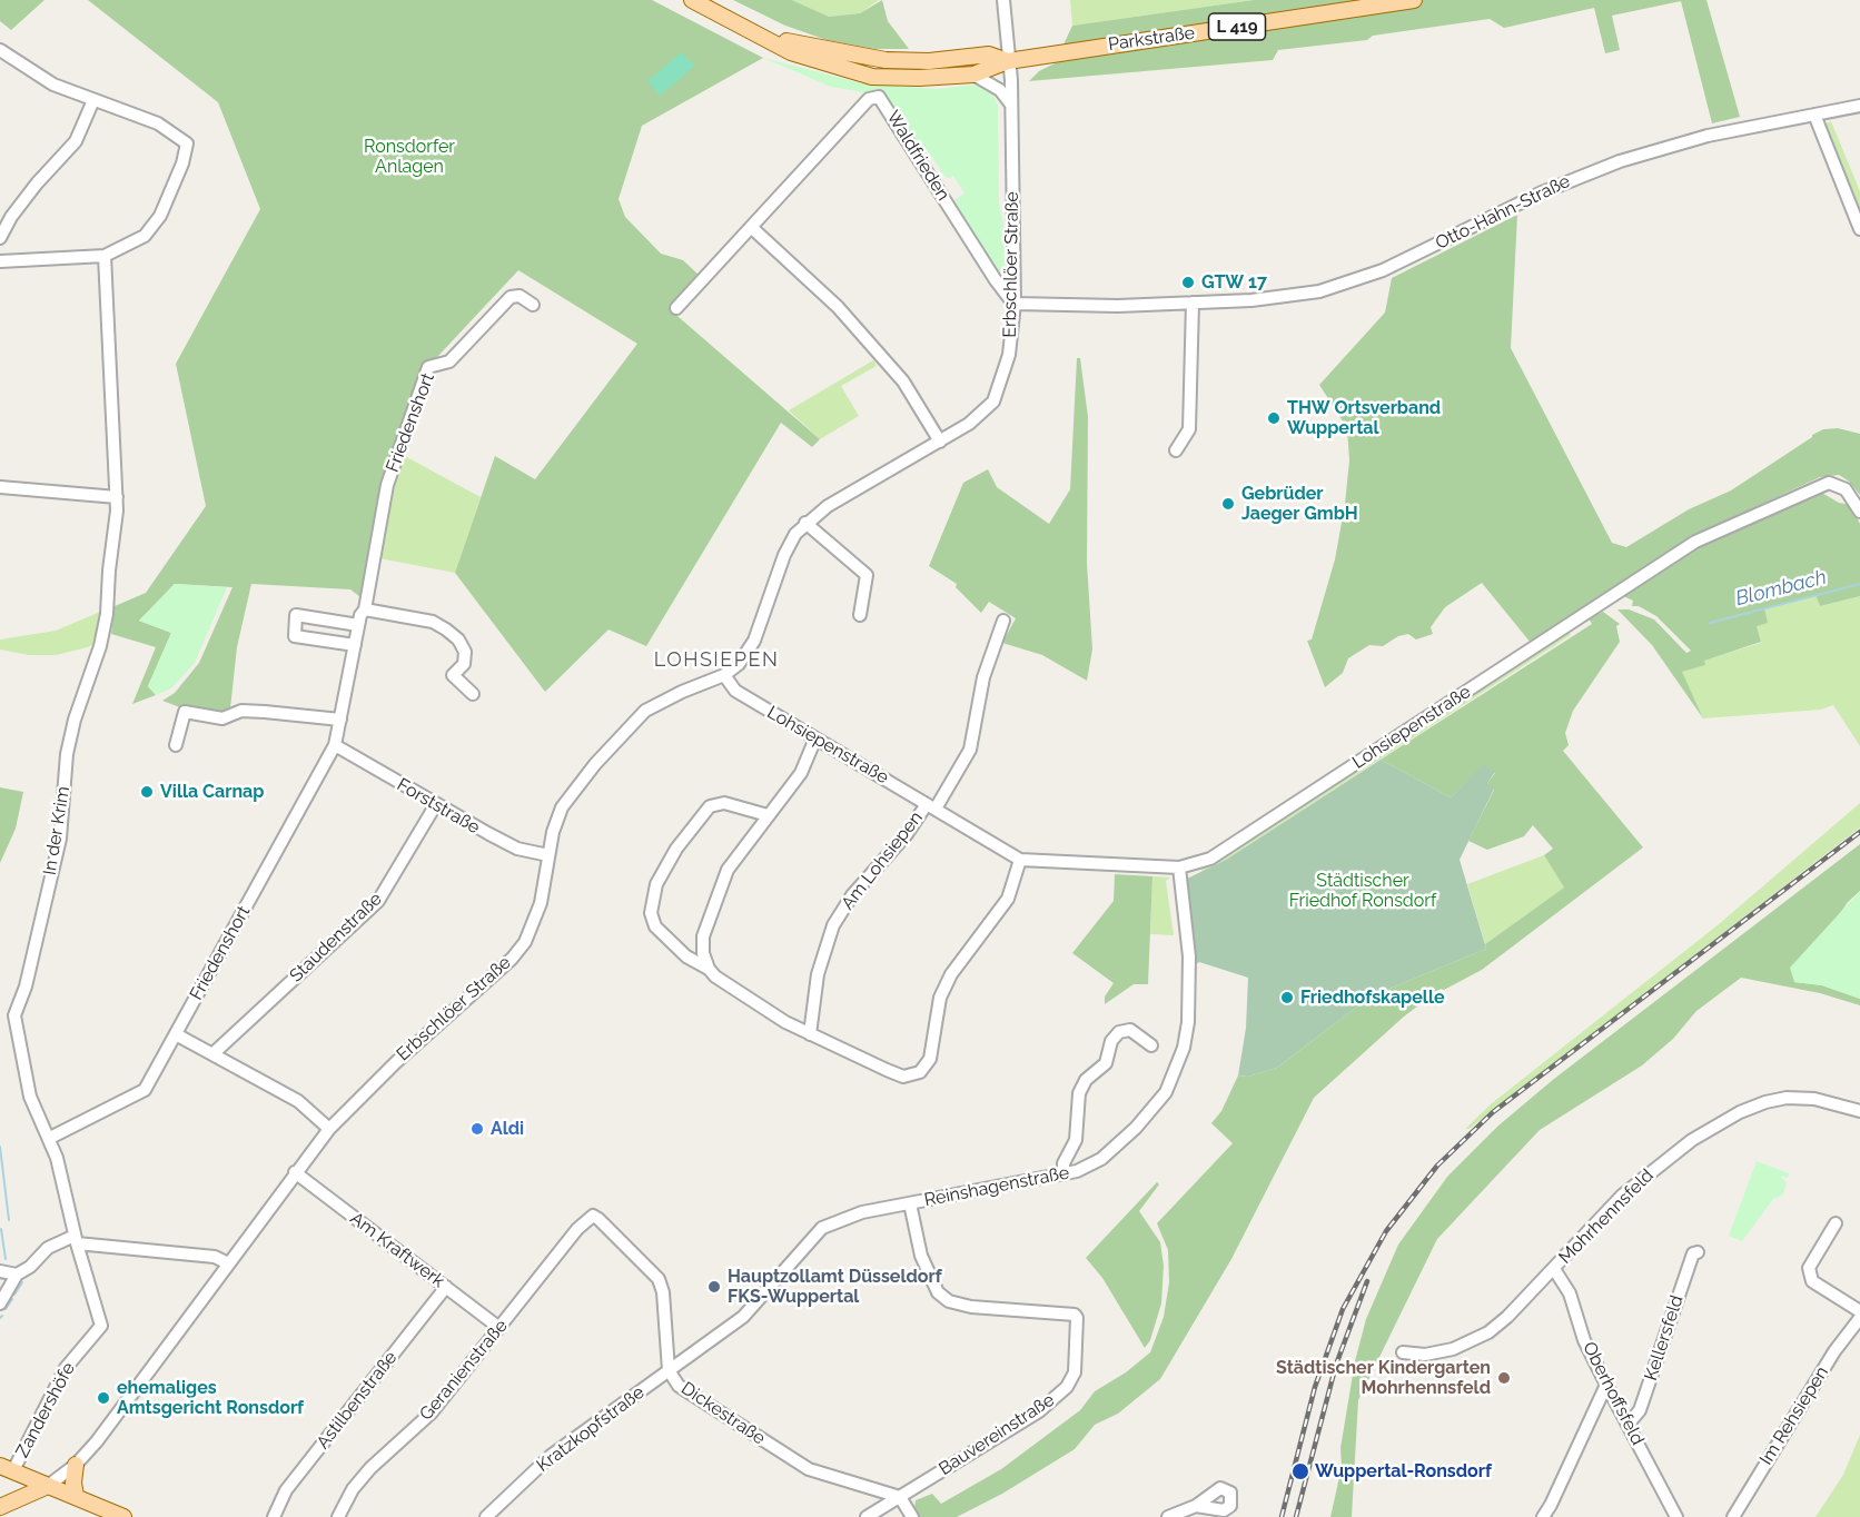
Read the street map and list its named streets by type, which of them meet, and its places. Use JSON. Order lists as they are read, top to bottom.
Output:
{
  "streets": {
    "main road": ["L 419", "Parkstraße"],
    "street": [
      "Waldfrieden",
      "Otto-Hahn-Straße",
      "Erbschlöer Straße",
      "Friedenshort",
      "Lohsiepenstraße",
      "Forststraße",
      "In der Krim",
      "Am Lohsiepen",
      "Staudenstraße",
      "Reinshagenstraße",
      "Mohrhennsfeld",
      "Am Kraftwerk",
      "Kellersfeld",
      "Geranienstraße",
      "Oberhoffsfeld",
      "Astilbenstraße",
      "Zandershöfe",
      "Dickestraße",
      "Im Rehsiepen",
      "Kratzkopfstraße",
      "Bauvereinstraße"
    ]
  },
  "crossings": [
    ["Parkstraße", "Erbschlöer Straße"],
    ["Waldfrieden", "Otto-Hahn-Straße"],
    ["Waldfrieden", "Erbschlöer Straße"],
    ["Otto-Hahn-Straße", "Erbschlöer Straße"],
    ["Erbschlöer Straße", "Lohsiepenstraße"],
    ["Erbschlöer Straße", "Forststraße"],
    ["Erbschlöer Straße", "Am Kraftwerk"],
    ["Friedenshort", "Forststraße"],
    ["Lohsiepenstraße", "Am Lohsiepen"],
    ["Lohsiepenstraße", "Reinshagenstraße"],
    ["Forststraße", "Staudenstraße"],
    ["Reinshagenstraße", "Dickestraße"],
    ["Reinshagenstraße", "Kratzkopfstraße"],
    ["Reinshagenstraße", "Bauvereinstraße"],
    ["Mohrhennsfeld", "Oberhoffsfeld"],
    ["Am Kraftwerk", "Geranienstraße"],
    ["Am Kraftwerk", "Astilbenstraße"],
    ["Kellersfeld", "Oberhoffsfeld"],
    ["Geranienstraße", "Dickestraße"],
    ["Dickestraße", "Kratzkopfstraße"],
    ["Dickestraße", "Bauvereinstraße"]
  ],
  "districts": ["LOHSIEPEN"],
  "water": ["Blombach"],
  "parks": ["Ronsdorfer Anlagen", "Städtischer Friedhof Ronsdorf"],
  "places": [
    "GTW 17",
    "THW Ortsverband Wuppertal",
    "Gebrüder Jaeger GmbH",
    "Villa Carnap",
    "Friedhofskapelle",
    "Aldi",
    "Hauptzollamt Düsseldorf FKS-Wuppertal",
    "Städtischer Kindergarten Mohrhennsfeld",
    "ehemaliges Amtsgericht Ronsdorf",
    "Wuppertal-Ronsdorf"
  ]
}
